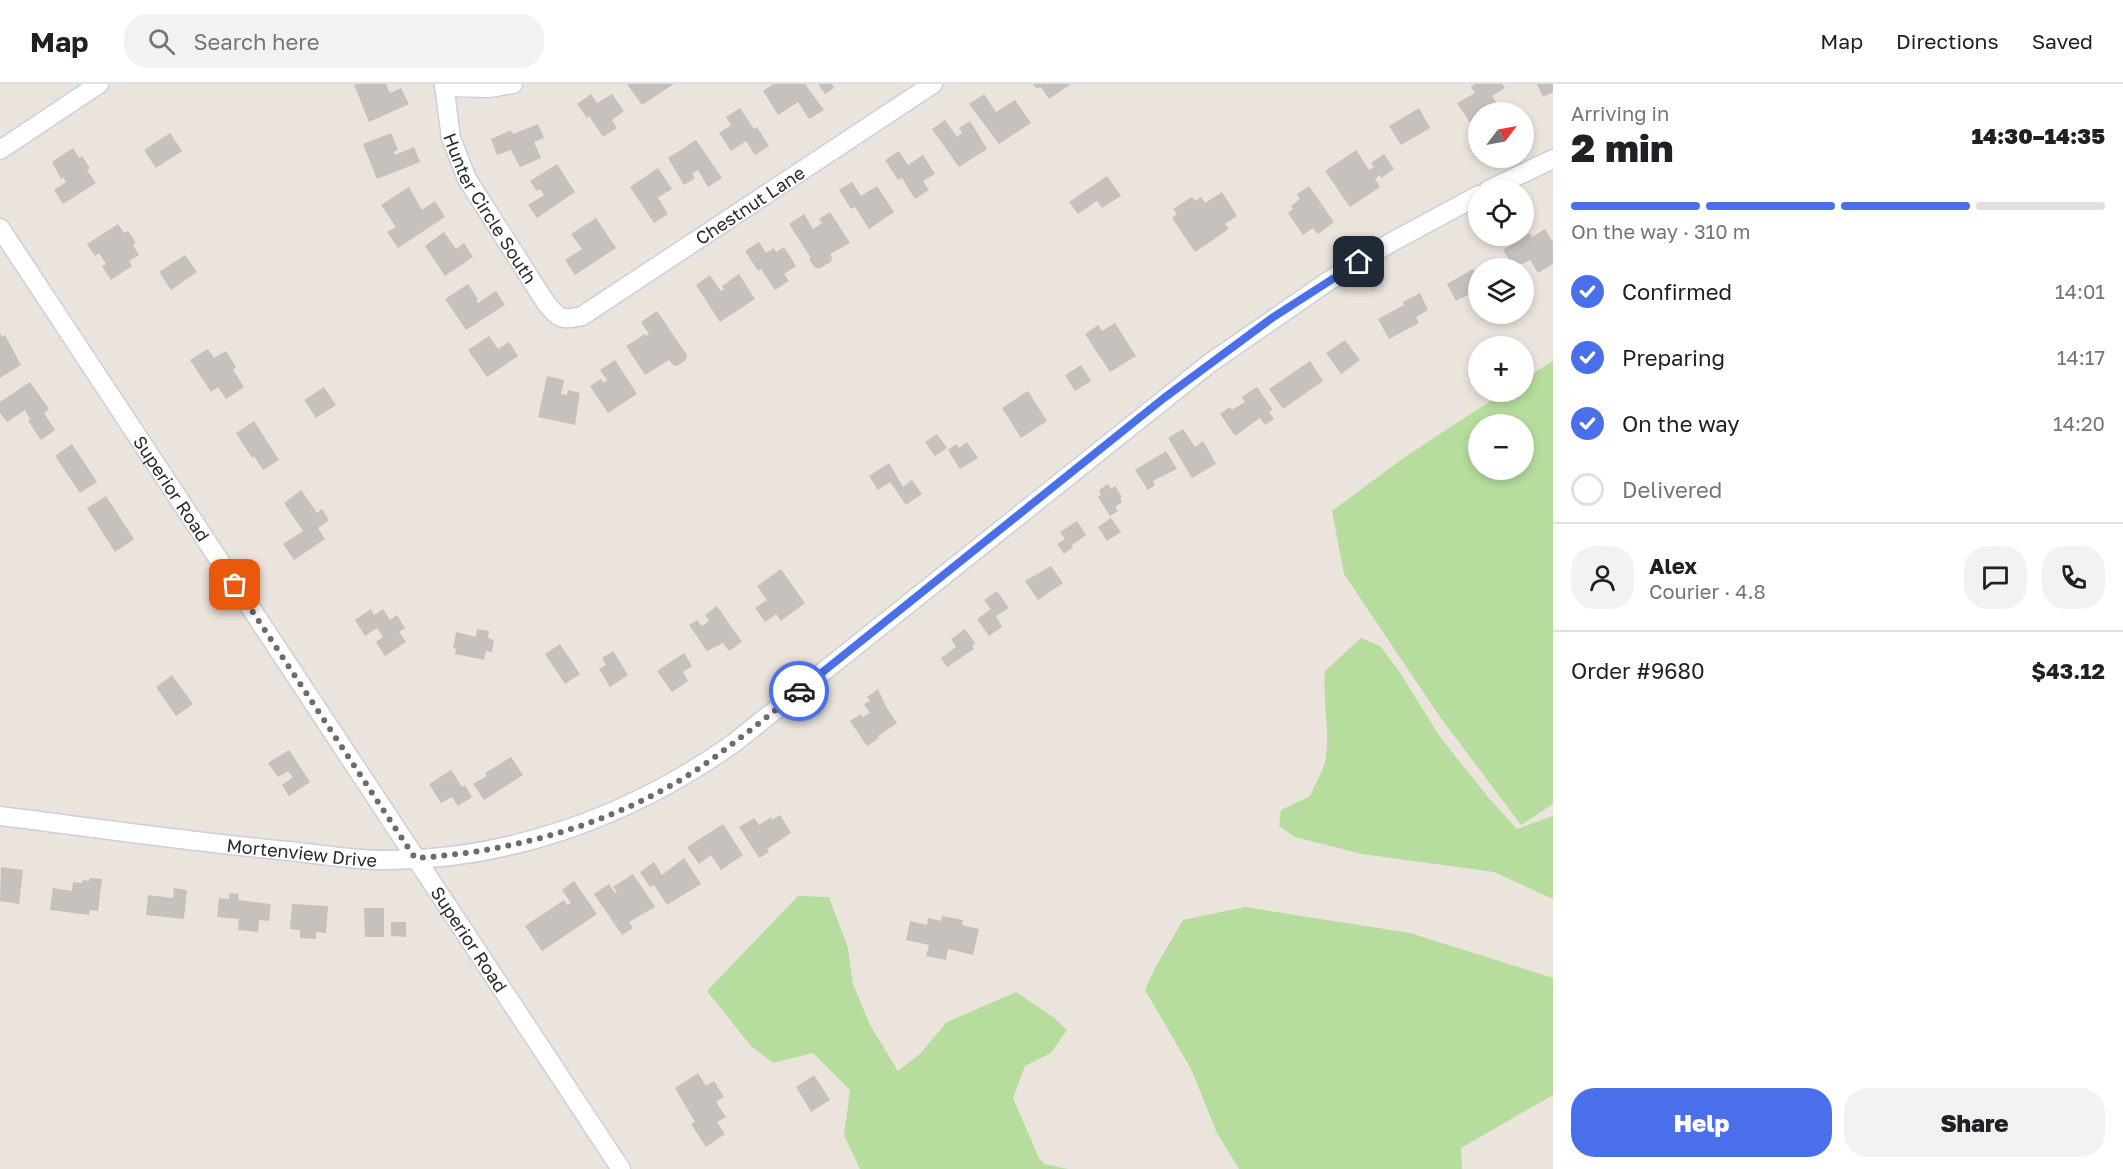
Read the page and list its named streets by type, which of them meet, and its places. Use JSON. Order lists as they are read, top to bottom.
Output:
{
  "streets": {
    "street": [
      "Chestnut Lane",
      "Hunter Circle South",
      "Superior Road",
      "Mortenview Drive"
    ]
  },
  "crossings": [
    ["Chestnut Lane", "Hunter Circle South"],
    ["Superior Road", "Mortenview Drive"]
  ],
  "north": "top right",
  "page": {
    "header": "Map",
    "search": "Search here",
    "nav": ["Map", "Directions", "Saved"],
    "heading": ["2 min", "Arriving in", "14:30–14:35"],
    "panel": [
      "Alex",
      "Courier · 4.8",
      "Order #9680",
      "$43.12"
    ],
    "map_buttons": ["+", "−"],
    "bar": "On the way · 310 m",
    "list": [
      ["Confirmed", "14:01"],
      ["Preparing", "14:17"],
      ["On the way", "14:20"],
      "Delivered"
    ],
    "buttons": ["Help", "Share"]
  }
}
